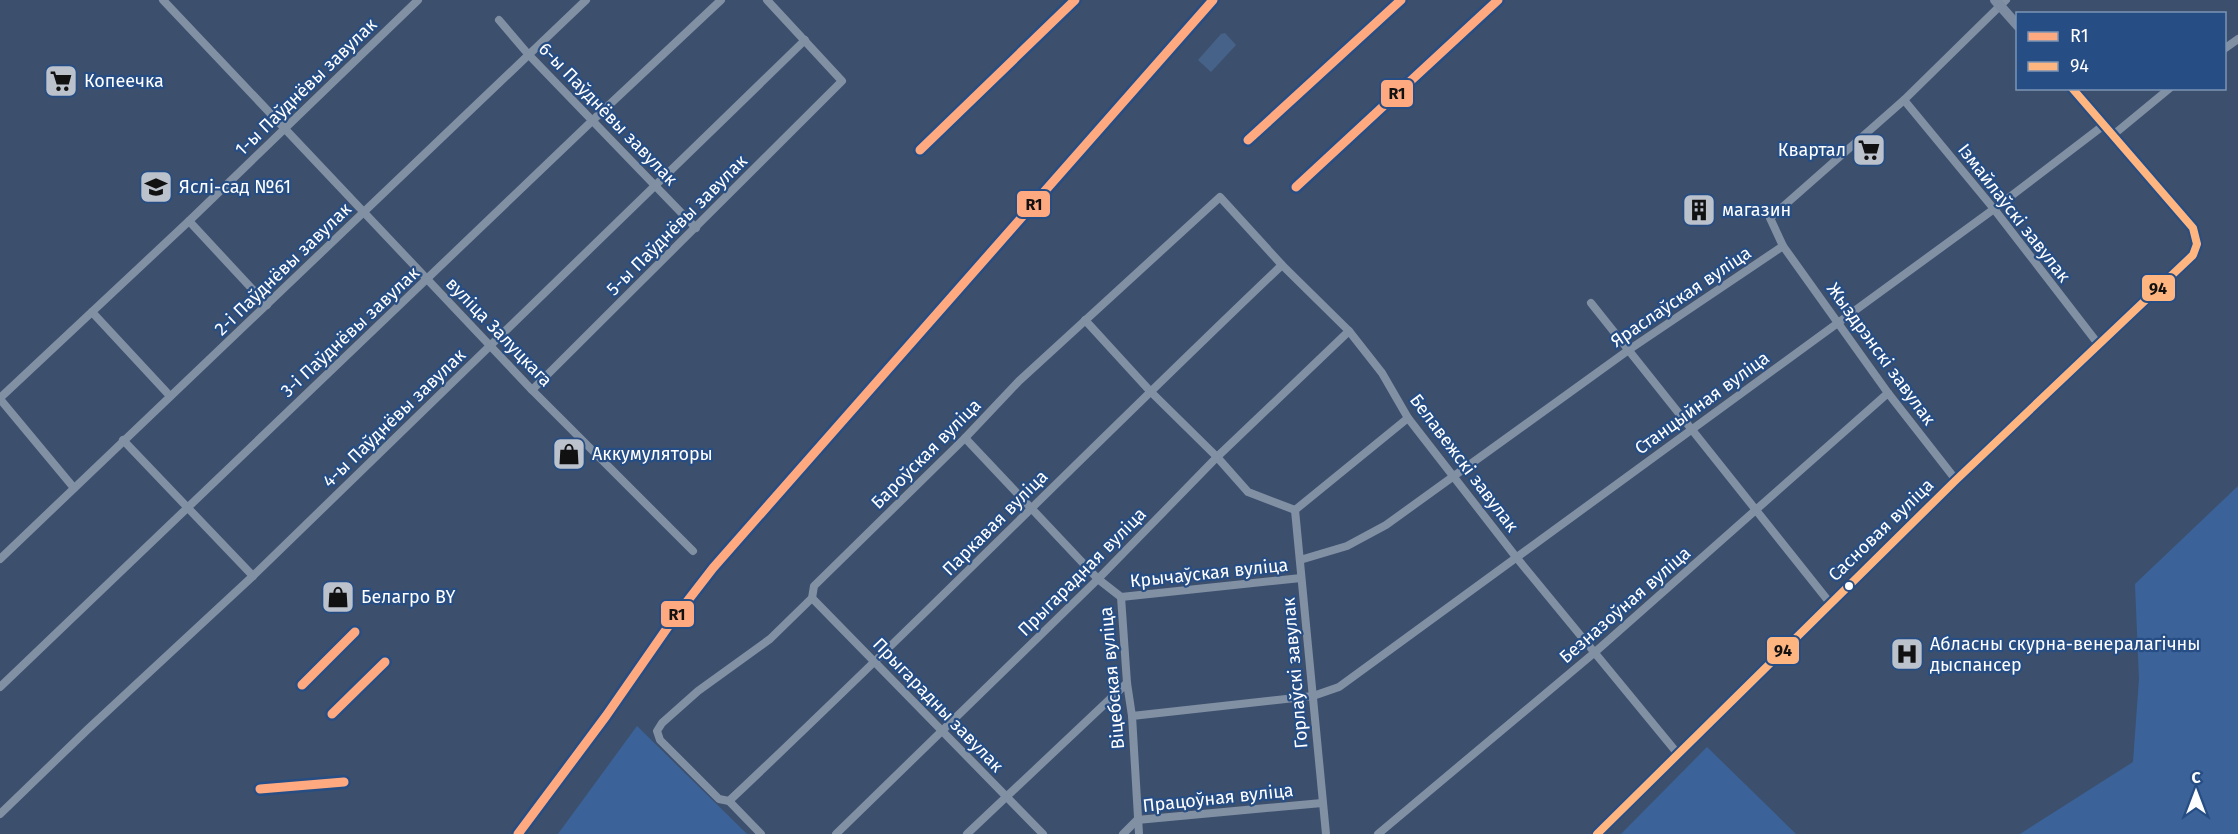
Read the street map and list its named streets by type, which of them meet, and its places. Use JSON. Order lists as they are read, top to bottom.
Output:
{
  "streets": {
    "main road": ["Сасновая вуліца"],
    "street": [
      "1-ы Паўднёвы завулак",
      "6-ы Паўднёвы завулак",
      "Ізмайлаўскі завулак",
      "5-ы Паўднёвы завулак",
      "2-і Паўднёвы завулак",
      "Яраслаўская вуліца",
      "3-і Паўднёвы завулак",
      "вуліца Залуцкага",
      "Жыздрэнскі завулак",
      "Станцыйная вуліца",
      "4-ы Паўднёвы завулак",
      "Бароўская вуліца",
      "Белавежскі завулак",
      "Паркавая вуліца",
      "Прыгарадная вуліца",
      "Крычаўская вуліца",
      "Безназоўная вуліца",
      "Горлаўскі завулак",
      "Віцебская вуліца",
      "Прыгарадны завулак",
      "Працоўная вуліца"
    ]
  },
  "crossings": [
    ["1-ы Паўднёвы завулак", "вуліца Залуцкага"],
    ["6-ы Паўднёвы завулак", "5-ы Паўднёвы завулак"],
    ["6-ы Паўднёвы завулак", "2-і Паўднёвы завулак"],
    ["6-ы Паўднёвы завулак", "3-і Паўднёвы завулак"],
    ["6-ы Паўднёвы завулак", "4-ы Паўднёвы завулак"],
    ["Ізмайлаўскі завулак", "Станцыйная вуліца"],
    ["Ізмайлаўскі завулак", "Сасновая вуліца"],
    ["5-ы Паўднёвы завулак", "вуліца Залуцкага"],
    ["5-ы Паўднёвы завулак", "4-ы Паўднёвы завулак"],
    ["2-і Паўднёвы завулак", "вуліца Залуцкага"],
    ["Яраслаўская вуліца", "Жыздрэнскі завулак"],
    ["Яраслаўская вуліца", "Белавежскі завулак"],
    ["Яраслаўская вуліца", "Горлаўскі завулак"],
    ["3-і Паўднёвы завулак", "вуліца Залуцкага"],
    ["вуліца Залуцкага", "4-ы Паўднёвы завулак"],
    ["Жыздрэнскі завулак", "Станцыйная вуліца"],
    ["Жыздрэнскі завулак", "Сасновая вуліца"],
    ["Жыздрэнскі завулак", "Безназоўная вуліца"],
    ["Станцыйная вуліца", "Белавежскі завулак"],
    ["Станцыйная вуліца", "Горлаўскі завулак"],
    ["Станцыйная вуліца", "Віцебская вуліца"],
    ["Бароўская вуліца", "Белавежскі завулак"],
    ["Бароўская вуліца", "Паркавая вуліца"],
    ["Бароўская вуліца", "Віцебская вуліца"],
    ["Бароўская вуліца", "Прыгарадны завулак"],
    ["Белавежскі завулак", "Паркавая вуліца"],
    ["Белавежскі завулак", "Сасновая вуліца"],
    ["Белавежскі завулак", "Прыгарадная вуліца"],
    ["Белавежскі завулак", "Безназоўная вуліца"],
    ["Паркавая вуліца", "Віцебская вуліца"],
    ["Паркавая вуліца", "Прыгарадны завулак"],
    ["Прыгарадная вуліца", "Віцебская вуліца"],
    ["Прыгарадная вуліца", "Прыгарадны завулак"],
    ["Крычаўская вуліца", "Горлаўскі завулак"],
    ["Крычаўская вуліца", "Віцебская вуліца"],
    ["Горлаўскі завулак", "Працоўная вуліца"],
    ["Віцебская вуліца", "Працоўная вуліца"]
  ],
  "places": {
    "supermarket": ["Копеечка", "Квартал"],
    "school or university": ["Яслі-сад №61"],
    "building": ["магазин"],
    "shop": ["Аккумуляторы", "Белагро BY"],
    "hospital": ["Абласны скурна-венералагічны дыспансер"]
  },
  "lines": ["transit line R1", "transit line 94"],
  "legend": ["R1", "94"],
  "north": "top"
}
